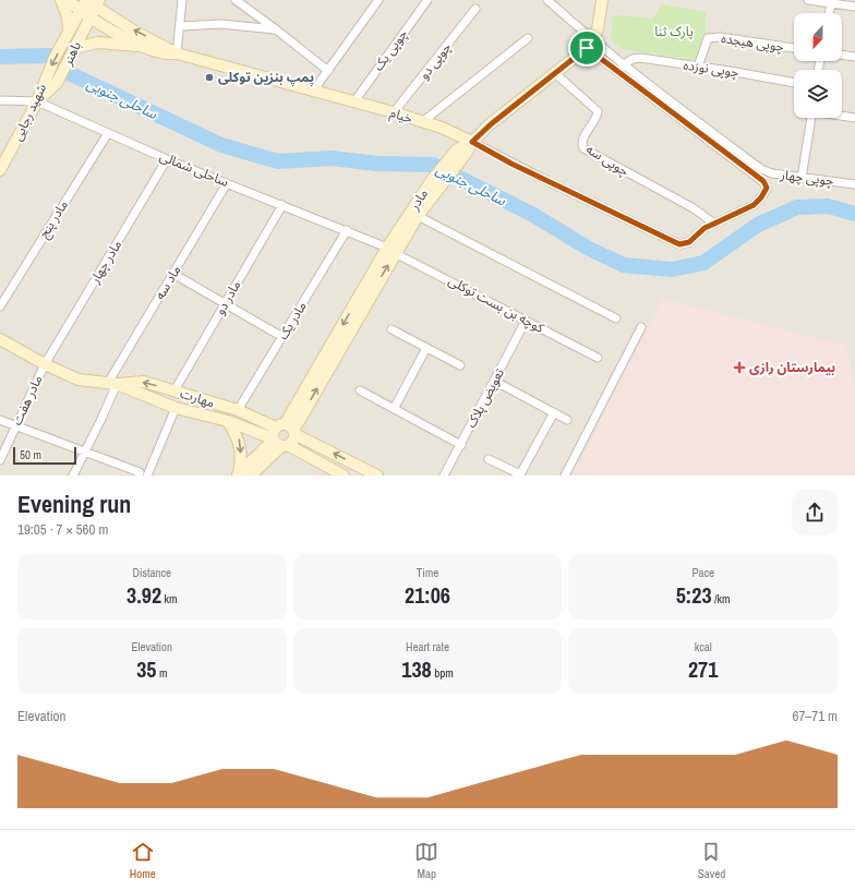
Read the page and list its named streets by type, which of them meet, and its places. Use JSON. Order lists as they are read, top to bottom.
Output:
{
  "streets": {
    "main road": [
      "باهنر",
      "شهید رجایی",
      "خیام",
      "مادر",
      "مهارت"
    ],
    "street": [
      "چوپی هیجده",
      "چوپی یک",
      "چوپی دو",
      "چوپی نوزده",
      "چوپی سه",
      "ساحلی شمالی",
      "چوپی چهار",
      "مادر پنج",
      "مادر چهار",
      "ماد سه",
      "مادر دو",
      "کوچه بن بست توکلی",
      "مادر یک",
      "تعویض پلاک",
      "مادر هفت"
    ]
  },
  "crossings": [
    ["چوپی هیجده", "چوپی نوزده"],
    ["چوپی یک", "خیام"],
    ["باهنر", "شهید رجایی"],
    ["باهنر", "خیام"],
    ["باهنر", "ساحلی شمالی"],
    ["چوپی دو", "خیام"],
    ["چوپی نوزده", "چوپی چهار"],
    ["شهید رجایی", "ساحلی شمالی"],
    ["خیام", "چوپی چهار"],
    ["خیام", "مادر"],
    ["چوپی سه", "چوپی چهار"],
    ["ساحلی شمالی", "مادر"],
    ["ساحلی شمالی", "مادر پنج"],
    ["ساحلی شمالی", "مادر چهار"],
    ["ساحلی شمالی", "ماد سه"],
    ["ساحلی شمالی", "مادر دو"],
    ["ساحلی شمالی", "کوچه بن بست توکلی"],
    ["ساحلی شمالی", "مادر یک"],
    ["چوپی چهار", "مادر"],
    ["مادر", "کوچه بن بست توکلی"],
    ["مادر", "مهارت"],
    ["مادر چهار", "مهارت"],
    ["مادر چهار", "مادر هفت"],
    ["ماد سه", "مهارت"],
    ["مادر دو", "مهارت"],
    ["کوچه بن بست توکلی", "تعویض پلاک"],
    ["مادر یک", "مهارت"],
    ["مهارت", "مادر هفت"]
  ],
  "water": ["ساحلی جنوبی"],
  "parks": ["پارک ثنا"],
  "places": {
    "other": ["پمپ بنزین توکلی"],
    "health": ["بیمارستان رازی"]
  },
  "scale_bar": "50 m",
  "north": "bottom",
  "page": {
    "scale": "50 m",
    "heading": ["Evening run", "19:05 · 7 × 560 m"],
    "stats": [
      ["Distance", "3.92 km"],
      ["Time", "21:06"],
      ["Pace", "5:23 /km"],
      ["Elevation", "35 m"],
      ["Heart rate", "138 bpm"],
      ["kcal", "271"]
    ],
    "chart": ["Elevation", "67–71 m"],
    "tabs": ["Home", "Map", "Saved"]
  }
}
